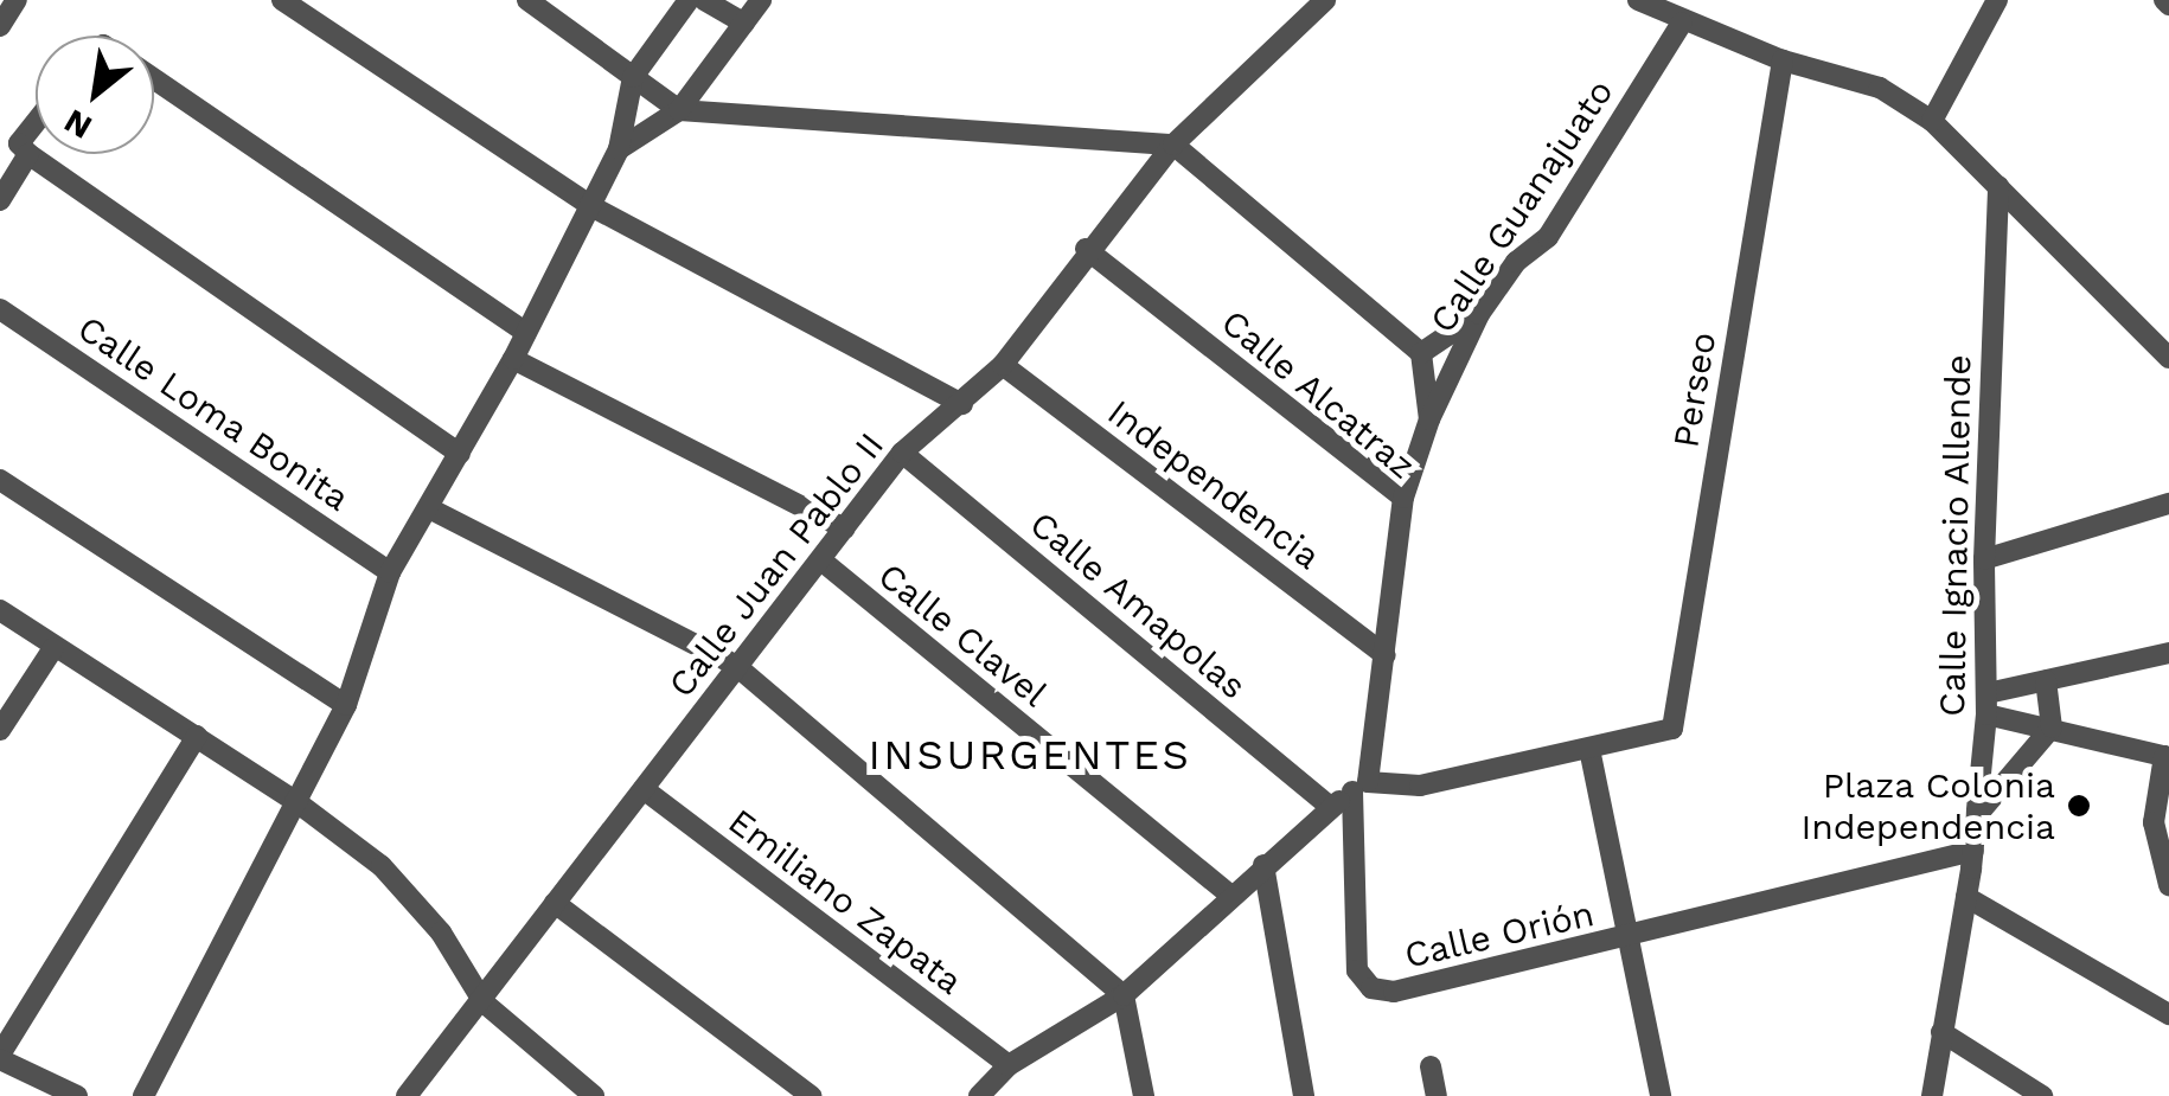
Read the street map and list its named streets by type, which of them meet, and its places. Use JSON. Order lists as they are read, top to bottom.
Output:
{
  "streets": {
    "street": [
      "Calle Guanajuato",
      "Perseo",
      "Calle Alcatraz",
      "Calle Loma Bonita",
      "Independencia",
      "Calle Ignacio Allende",
      "Calle Juan Pablo II",
      "Calle Amapolas",
      "Calle Clavel",
      "Emiliano Zapata",
      "Calle Orión"
    ]
  },
  "crossings": [
    ["Calle Guanajuato", "Calle Alcatraz"],
    ["Calle Alcatraz", "Independencia"],
    ["Calle Alcatraz", "Calle Juan Pablo II"],
    ["Calle Alcatraz", "Calle Orión"],
    ["Independencia", "Calle Juan Pablo II"],
    ["Calle Juan Pablo II", "Calle Amapolas"],
    ["Calle Juan Pablo II", "Calle Clavel"],
    ["Calle Juan Pablo II", "Emiliano Zapata"]
  ],
  "districts": ["INSURGENTES"],
  "places": ["Plaza Colonia Independencia"],
  "north": "bottom left"
}
